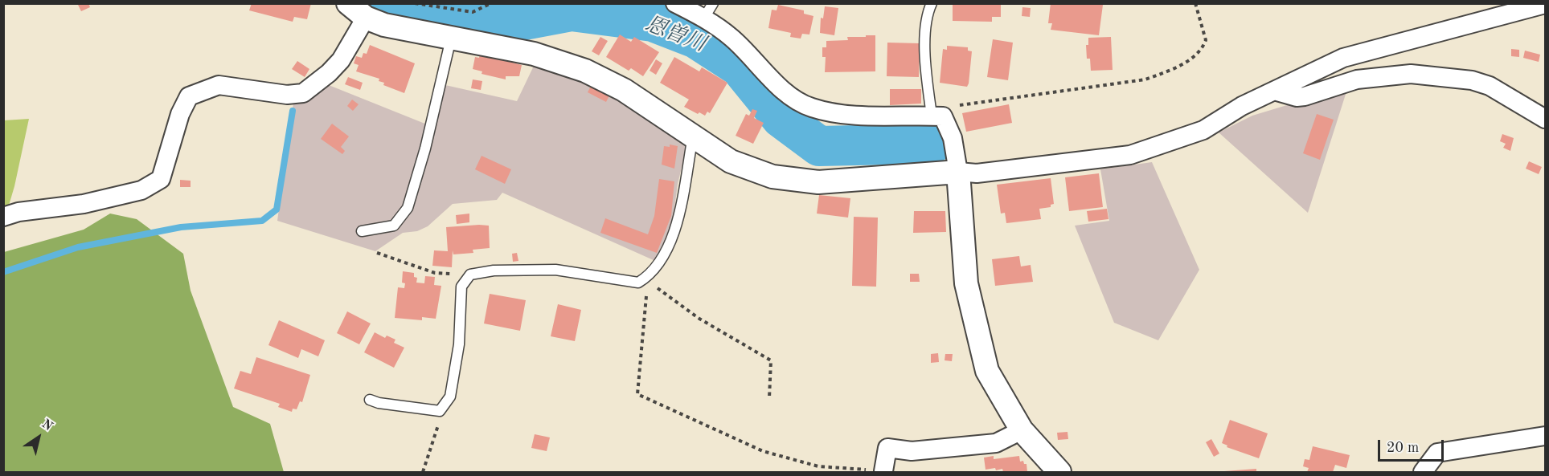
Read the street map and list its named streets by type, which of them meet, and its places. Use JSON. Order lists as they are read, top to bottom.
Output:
{
  "water": ["恩曽川"],
  "scale_bar": "20 m",
  "north": "top right"
}
